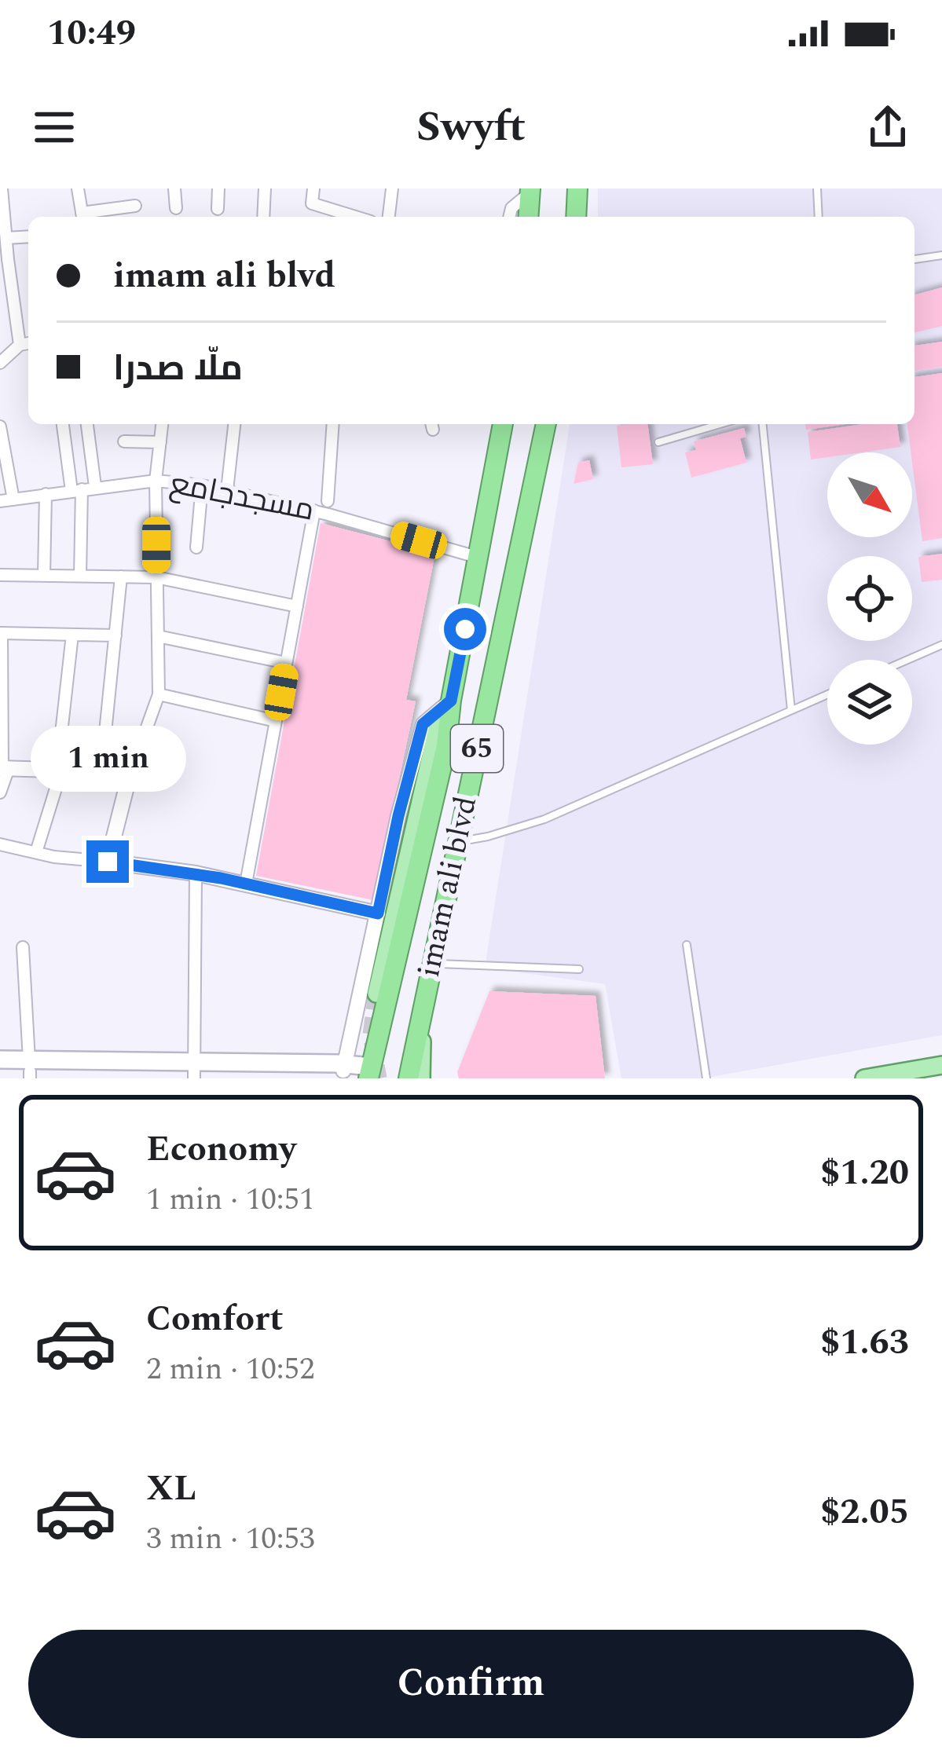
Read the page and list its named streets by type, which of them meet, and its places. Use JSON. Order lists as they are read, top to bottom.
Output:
{
  "streets": {
    "highway": ["65", "imam ali blvd"],
    "street": ["مسجدجامع"]
  },
  "crossings": [
    ["مسجدجامع", "imam ali blvd"]
  ],
  "north": "bottom right",
  "page": {
    "status": "10:49",
    "header": "Swyft",
    "banner": ["imam ali blvd", "ملّا صدرا"],
    "bubble": "1 min",
    "list": [
      {
        "name": "Economy",
        "note": "1 min · 10:51",
        "value": "$1.20"
      },
      {
        "name": "Comfort",
        "note": "2 min · 10:52",
        "value": "$1.63"
      },
      {
        "name": "XL",
        "note": "3 min · 10:53",
        "value": "$2.05"
      }
    ],
    "buttons": "Confirm"
  }
}
